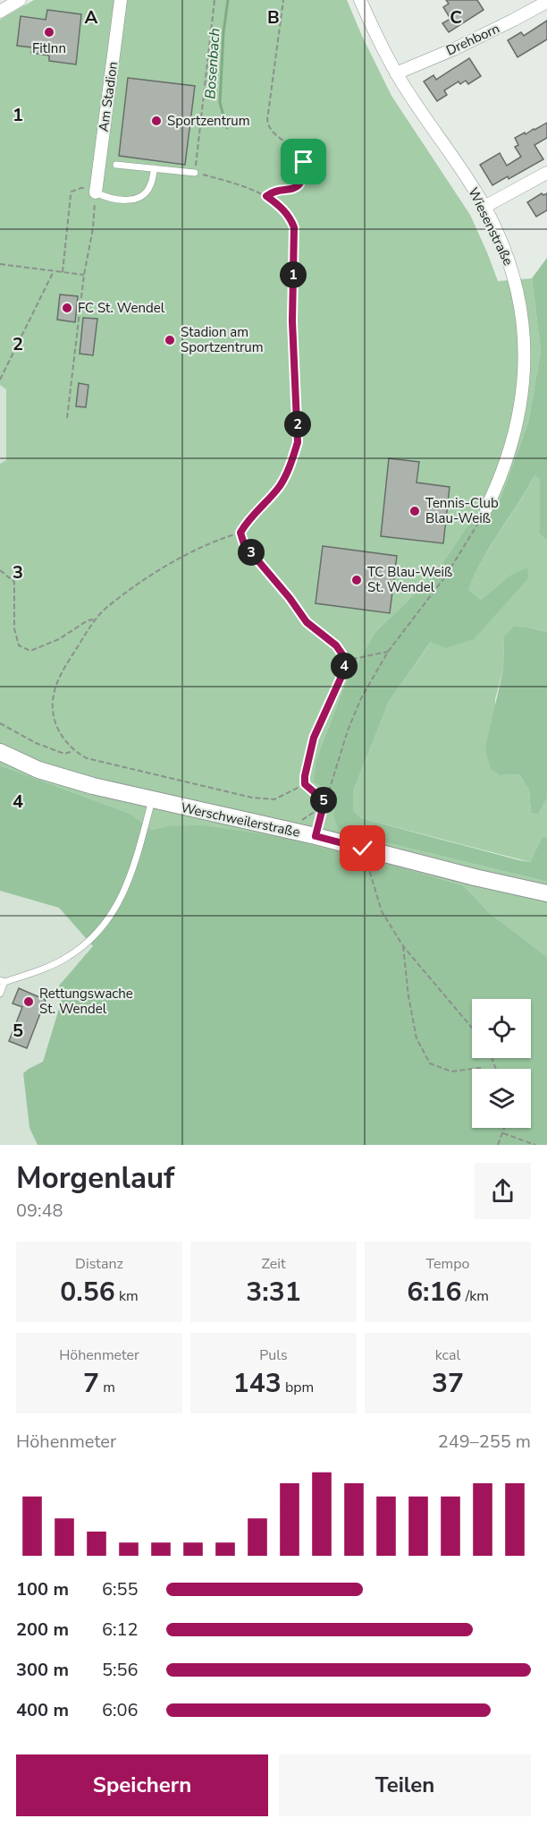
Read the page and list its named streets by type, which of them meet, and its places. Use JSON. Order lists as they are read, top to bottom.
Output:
{
  "streets": {
    "main road": ["Werschweilerstraße"],
    "street": ["Drehborn", "Am Stadion", "Wiesenstraße"]
  },
  "crossings": [
    ["Drehborn", "Wiesenstraße"]
  ],
  "water": ["Bosenbach"],
  "places": [
    "FitInn",
    "Sportzentrum",
    "FC St. Wendel",
    "Stadion am Sportzentrum",
    "Tennis-Club Blau-Weiß",
    "TC Blau-Weiß St. Wendel",
    "Rettungswache St. Wendel"
  ],
  "page": {
    "pins": [
      "1",
      "2",
      "3",
      "4",
      "5"
    ],
    "heading": ["Morgenlauf", "09:48"],
    "stats": [
      ["Distanz", "0.56 km"],
      ["Zeit", "3:31"],
      ["Tempo", "6:16 /km"],
      ["Höhenmeter", "7 m"],
      ["Puls", "143 bpm"],
      ["kcal", "37"]
    ],
    "chart": ["Höhenmeter", "249–255 m"],
    "list": [
      {
        "name": "100 m",
        "note": "6:55"
      },
      {
        "name": "200 m",
        "note": "6:12"
      },
      {
        "name": "300 m",
        "note": "5:56"
      },
      {
        "name": "400 m",
        "note": "6:06"
      }
    ],
    "buttons": ["Speichern", "Teilen"]
  },
  "grid": {
    "columns": ["A", "B", "C"],
    "rows": [
      "1",
      "2",
      "3",
      "4",
      "5"
    ]
  }
}
